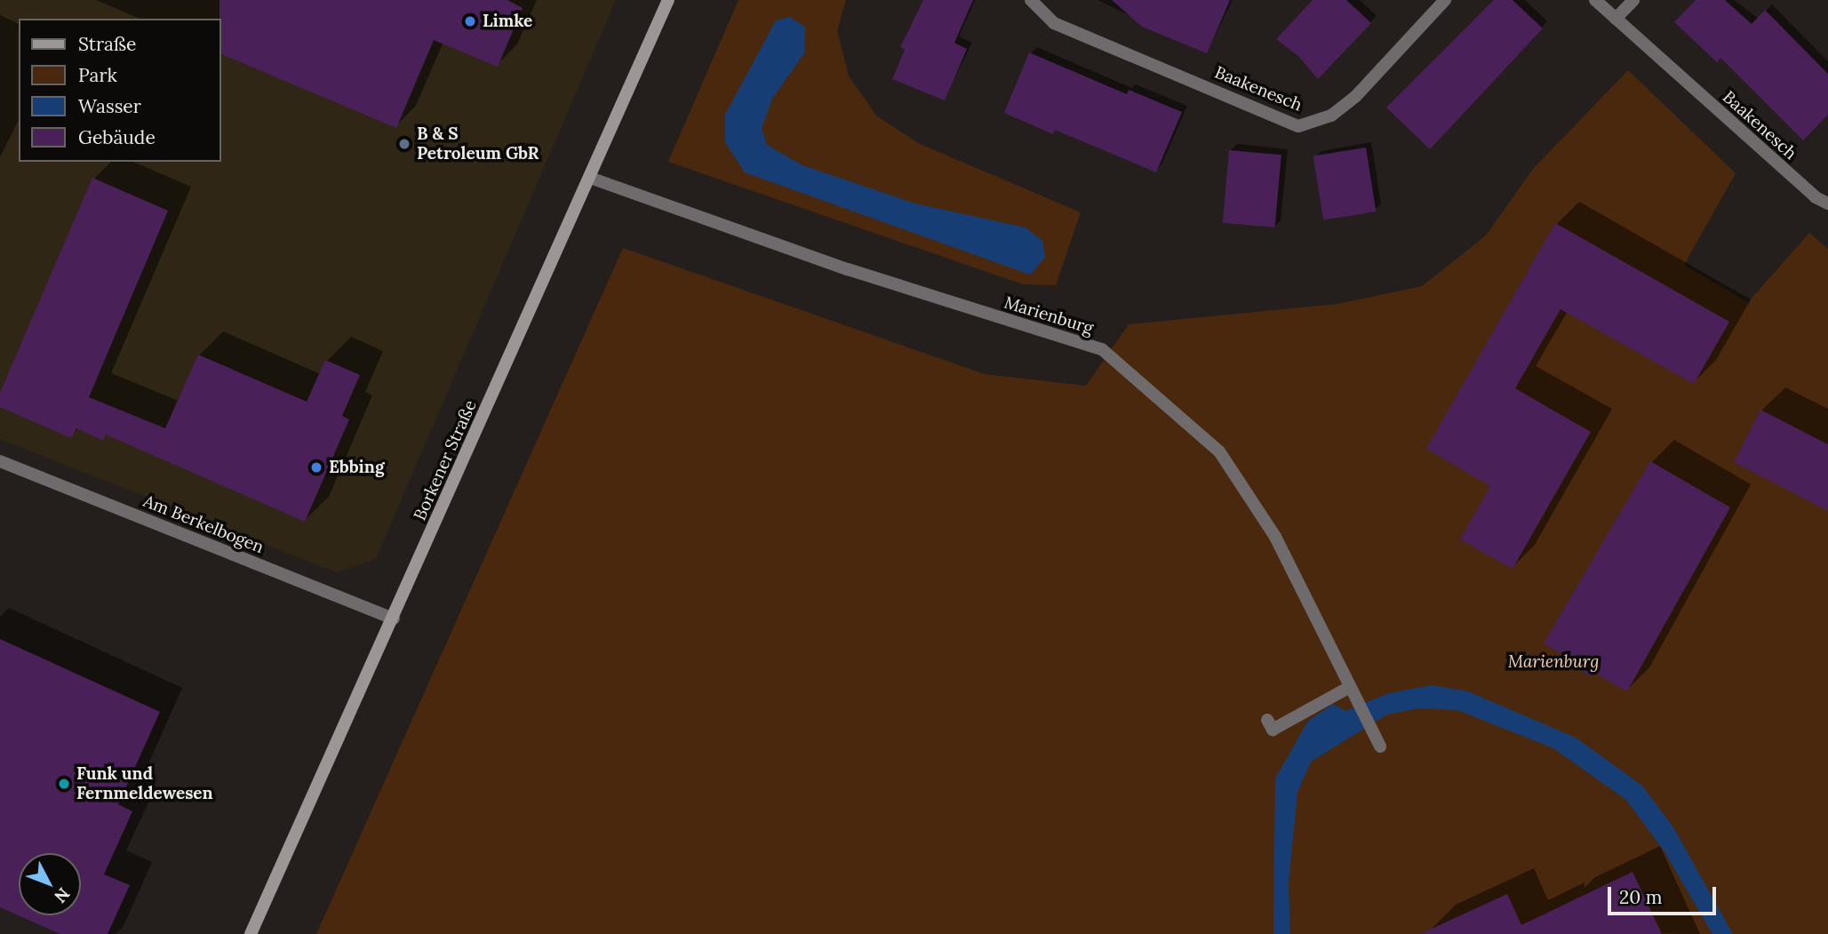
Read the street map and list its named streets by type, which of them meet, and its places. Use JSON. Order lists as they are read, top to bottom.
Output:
{
  "streets": {
    "street": [
      "Baakenesch",
      "Marienburg",
      "Borkener Straße",
      "Am Berkelbogen"
    ]
  },
  "crossings": [
    ["Marienburg", "Borkener Straße"],
    ["Borkener Straße", "Am Berkelbogen"]
  ],
  "parks": ["Marienburg"],
  "places": [
    "Limke",
    "B & S Petroleum GbR",
    "Ebbing",
    "Funk und Fernmeldewesen"
  ],
  "legend": [
    "Straße",
    "Park",
    "Wasser",
    "Gebäude"
  ],
  "scale_bar": "20 m",
  "north": "bottom right"
}
